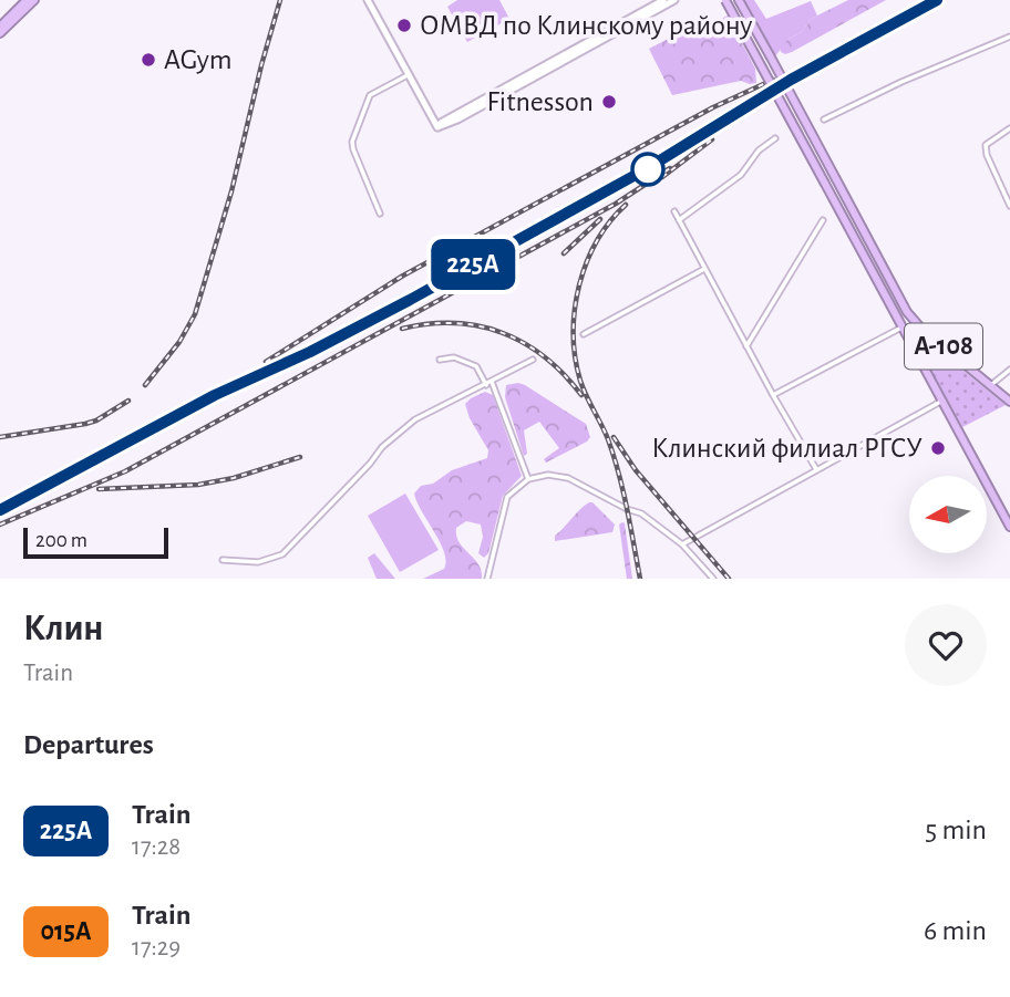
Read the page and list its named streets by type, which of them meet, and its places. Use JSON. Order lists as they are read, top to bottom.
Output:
{
  "streets": {
    "highway": ["А-108"]
  },
  "places": [
    "ОМВД по Клинскому району",
    "AGym",
    "Fitnesson",
    "Клинский филиал РГСУ"
  ],
  "scale_bar": "200 m",
  "north": "left",
  "page": {
    "on_map": "225А",
    "scale": "200 m",
    "heading": [
      ["Клин", "Train"],
      "Departures"
    ],
    "list": [
      {
        "mark": "225А",
        "name": "Train",
        "note": "17:28",
        "value": "5 min"
      },
      {
        "mark": "015А",
        "name": "Train",
        "note": "17:29",
        "value": "6 min"
      }
    ]
  }
}
